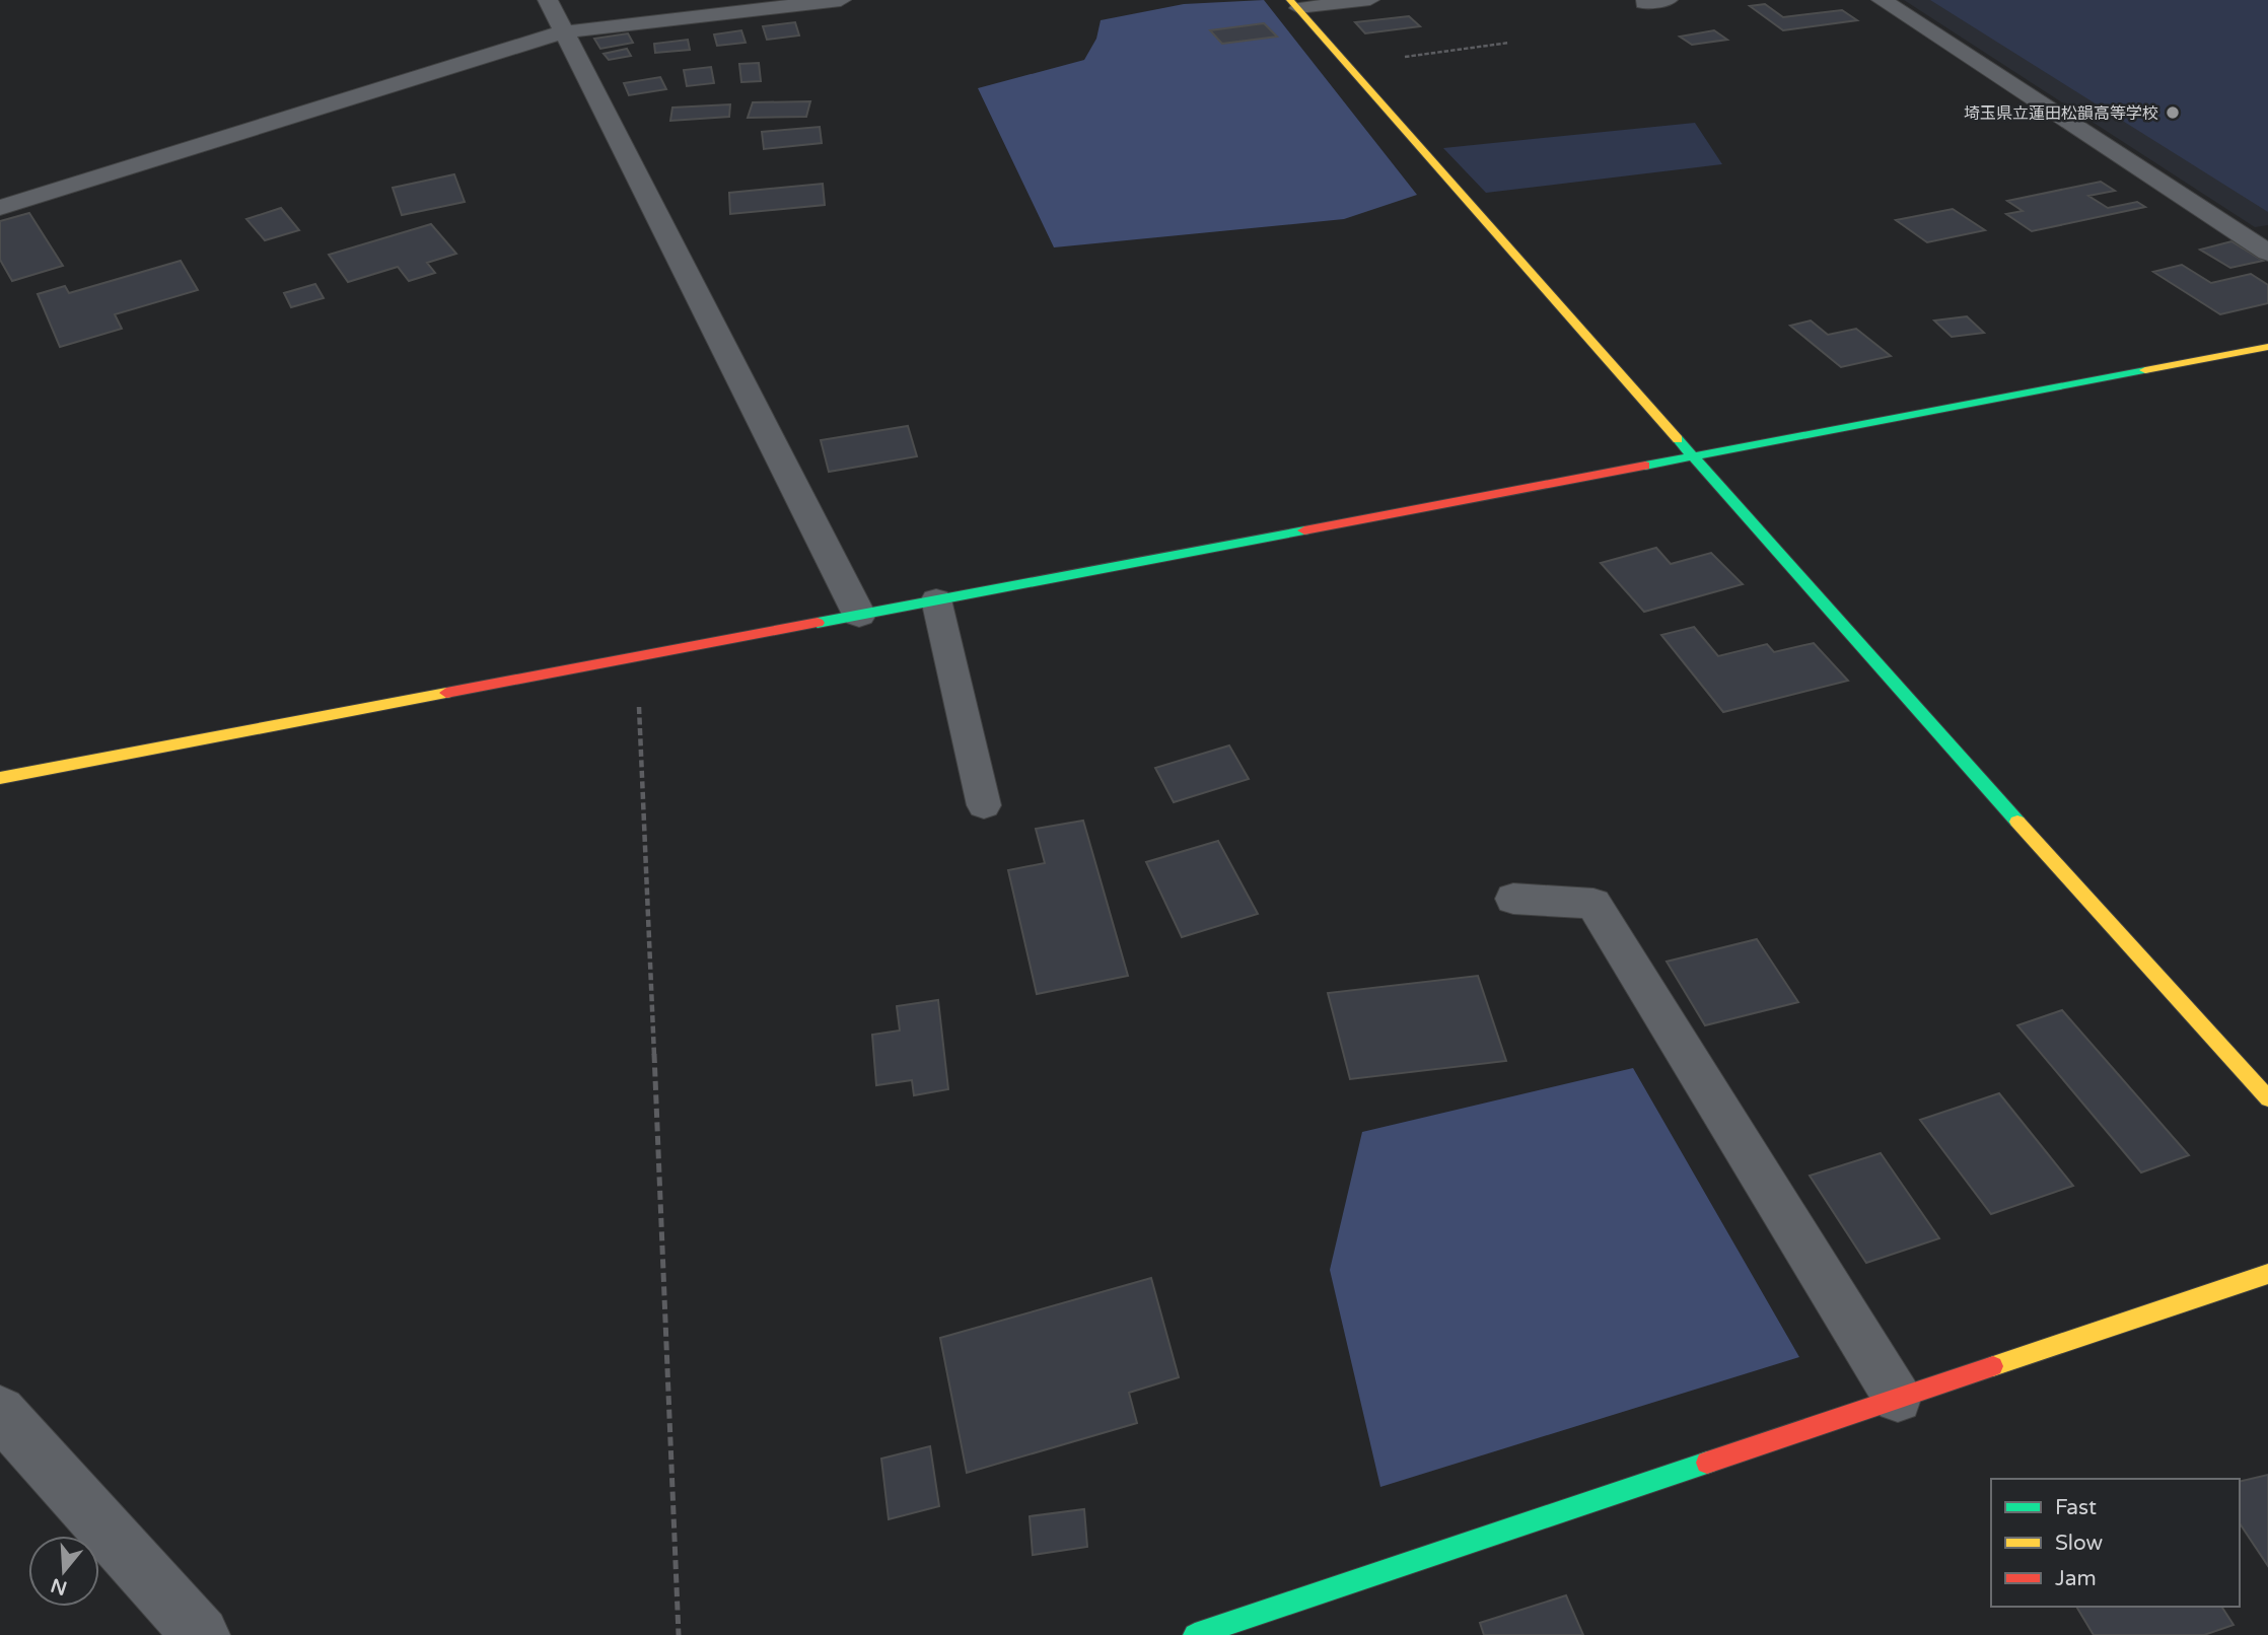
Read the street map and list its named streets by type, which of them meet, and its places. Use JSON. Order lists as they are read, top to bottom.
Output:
{
  "places": ["埼玉県立蓮田松韻高等学校"],
  "legend": ["Fast", "Slow", "Jam"],
  "north": "bottom"
}
